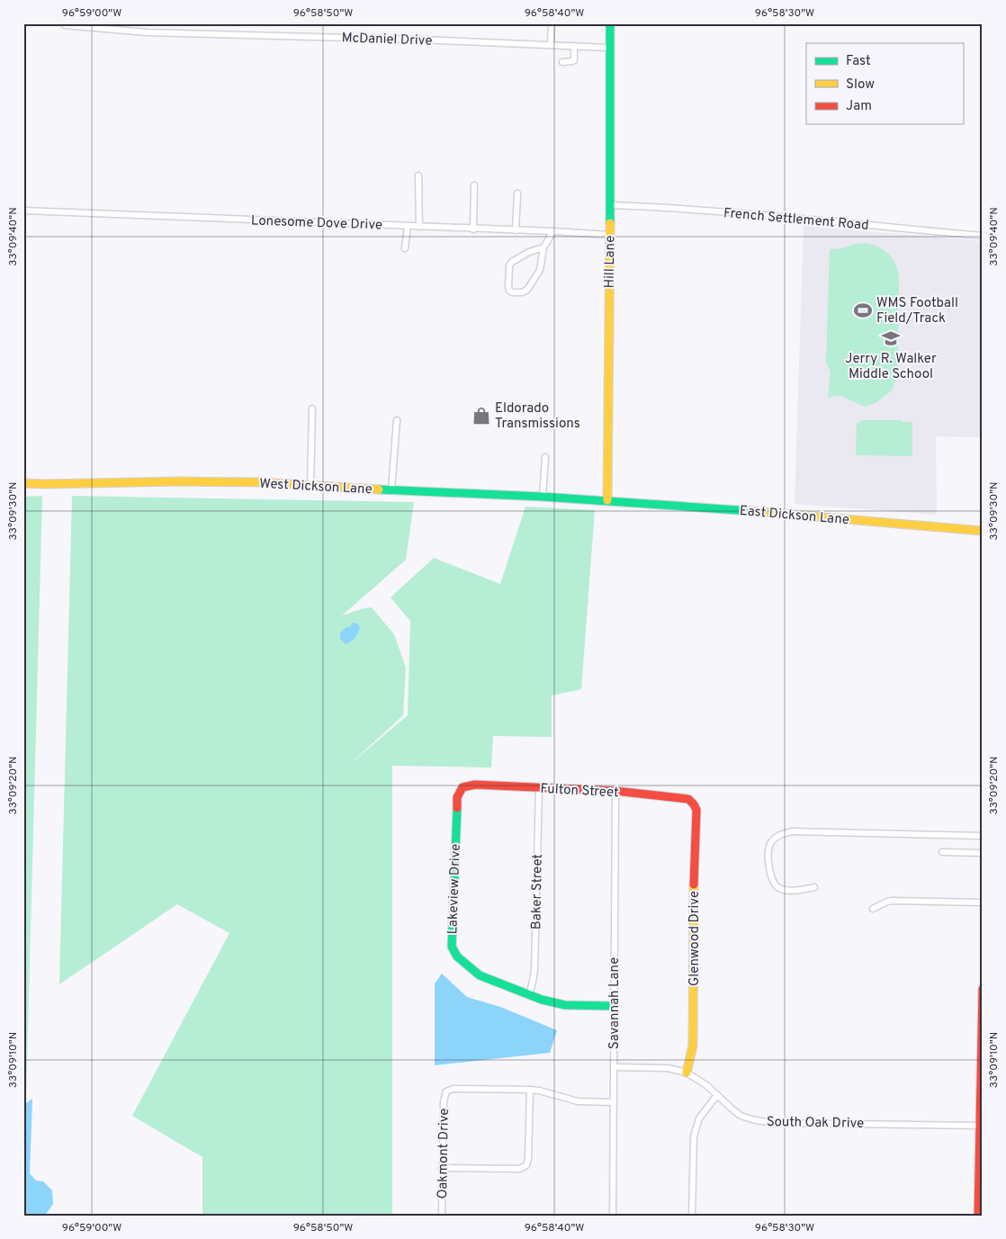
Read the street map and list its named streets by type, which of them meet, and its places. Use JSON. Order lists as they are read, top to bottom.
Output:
{
  "streets": {
    "street": [
      "McDaniel Drive",
      "French Settlement Road",
      "Lonesome Dove Drive",
      "Hill Lane",
      "West Dickson Lane",
      "East Dickson Lane",
      "Fulton Street",
      "Lakeview Drive",
      "Baker Street",
      "Glenwood Drive",
      "Savannah Lane",
      "South Oak Drive",
      "Oakmont Drive"
    ]
  },
  "crossings": [
    ["McDaniel Drive", "Hill Lane"],
    ["French Settlement Road", "Hill Lane"],
    ["Lonesome Dove Drive", "Hill Lane"],
    ["Hill Lane", "West Dickson Lane"],
    ["Hill Lane", "East Dickson Lane"],
    ["West Dickson Lane", "East Dickson Lane"],
    ["Fulton Street", "Lakeview Drive"],
    ["Fulton Street", "Baker Street"],
    ["Fulton Street", "Glenwood Drive"],
    ["Fulton Street", "Savannah Lane"],
    ["Lakeview Drive", "Baker Street"],
    ["Lakeview Drive", "Savannah Lane"],
    ["Glenwood Drive", "South Oak Drive"],
    ["Savannah Lane", "South Oak Drive"]
  ],
  "places": {
    "sports": ["WMS Football Field/Track"],
    "school or university": ["Jerry R. Walker Middle School"],
    "shop": ["Eldorado Transmissions"]
  },
  "legend": ["Fast", "Slow", "Jam"],
  "coordinates": [
    "96°59'00\"W",
    "96°58'50\"W",
    "96°58'40\"W",
    "96°58'30\"W",
    "33°09'40\"N",
    "33°09'30\"N",
    "33°09'20\"N",
    "33°09'10\"N"
  ]
}
